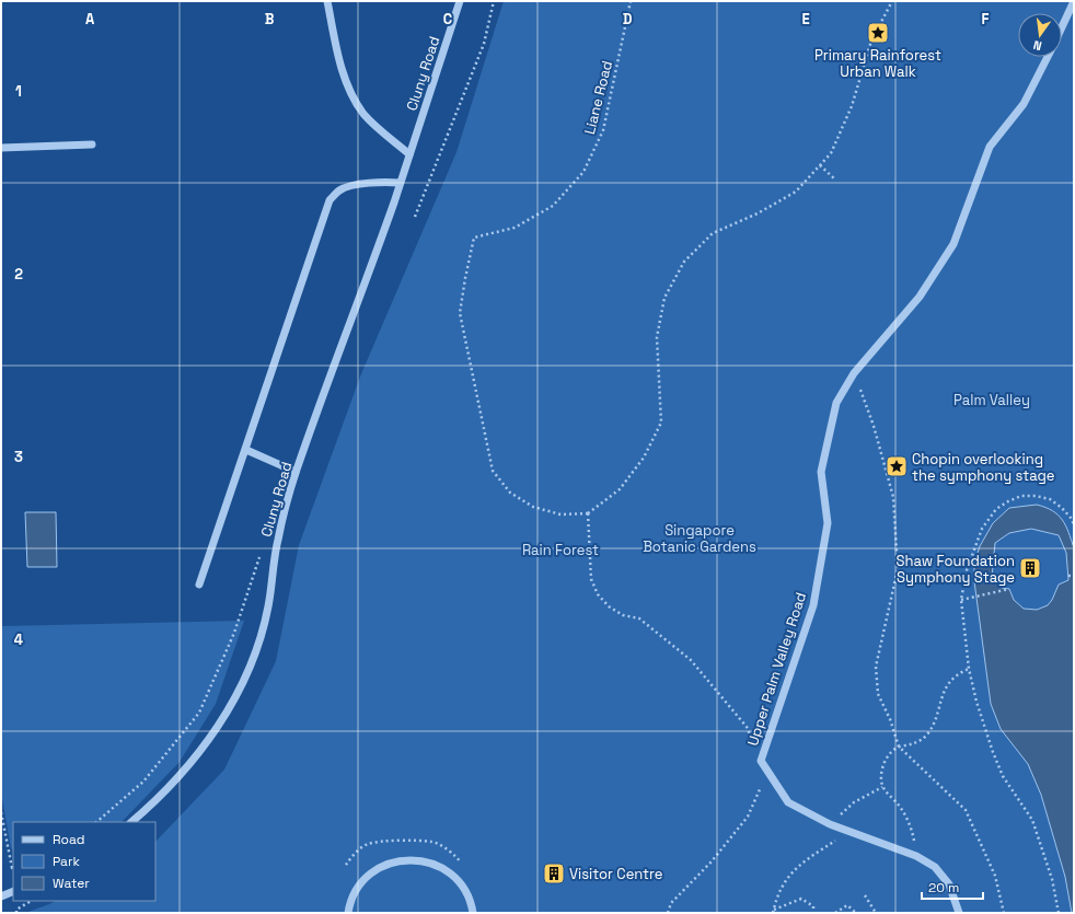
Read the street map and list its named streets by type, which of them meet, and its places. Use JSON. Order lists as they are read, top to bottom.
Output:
{
  "streets": {
    "street": ["Cluny Road", "Upper Palm Valley Road"],
    "path": ["Liane Road"]
  },
  "parks": ["Palm Valley", "Singapore Botanic Gardens", "Rain Forest"],
  "places": {
    "place": ["Primary Rainforest Urban Walk", "Chopin overlooking the symphony stage"],
    "building": ["Shaw Foundation Symphony Stage", "Visitor Centre"]
  },
  "legend": ["Road", "Park", "Water"],
  "scale_bar": "20 m",
  "north": "bottom",
  "grid": {
    "columns": [
      "A",
      "B",
      "C",
      "D",
      "E",
      "F"
    ],
    "rows": [
      "1",
      "2",
      "3",
      "4"
    ]
  }
}
